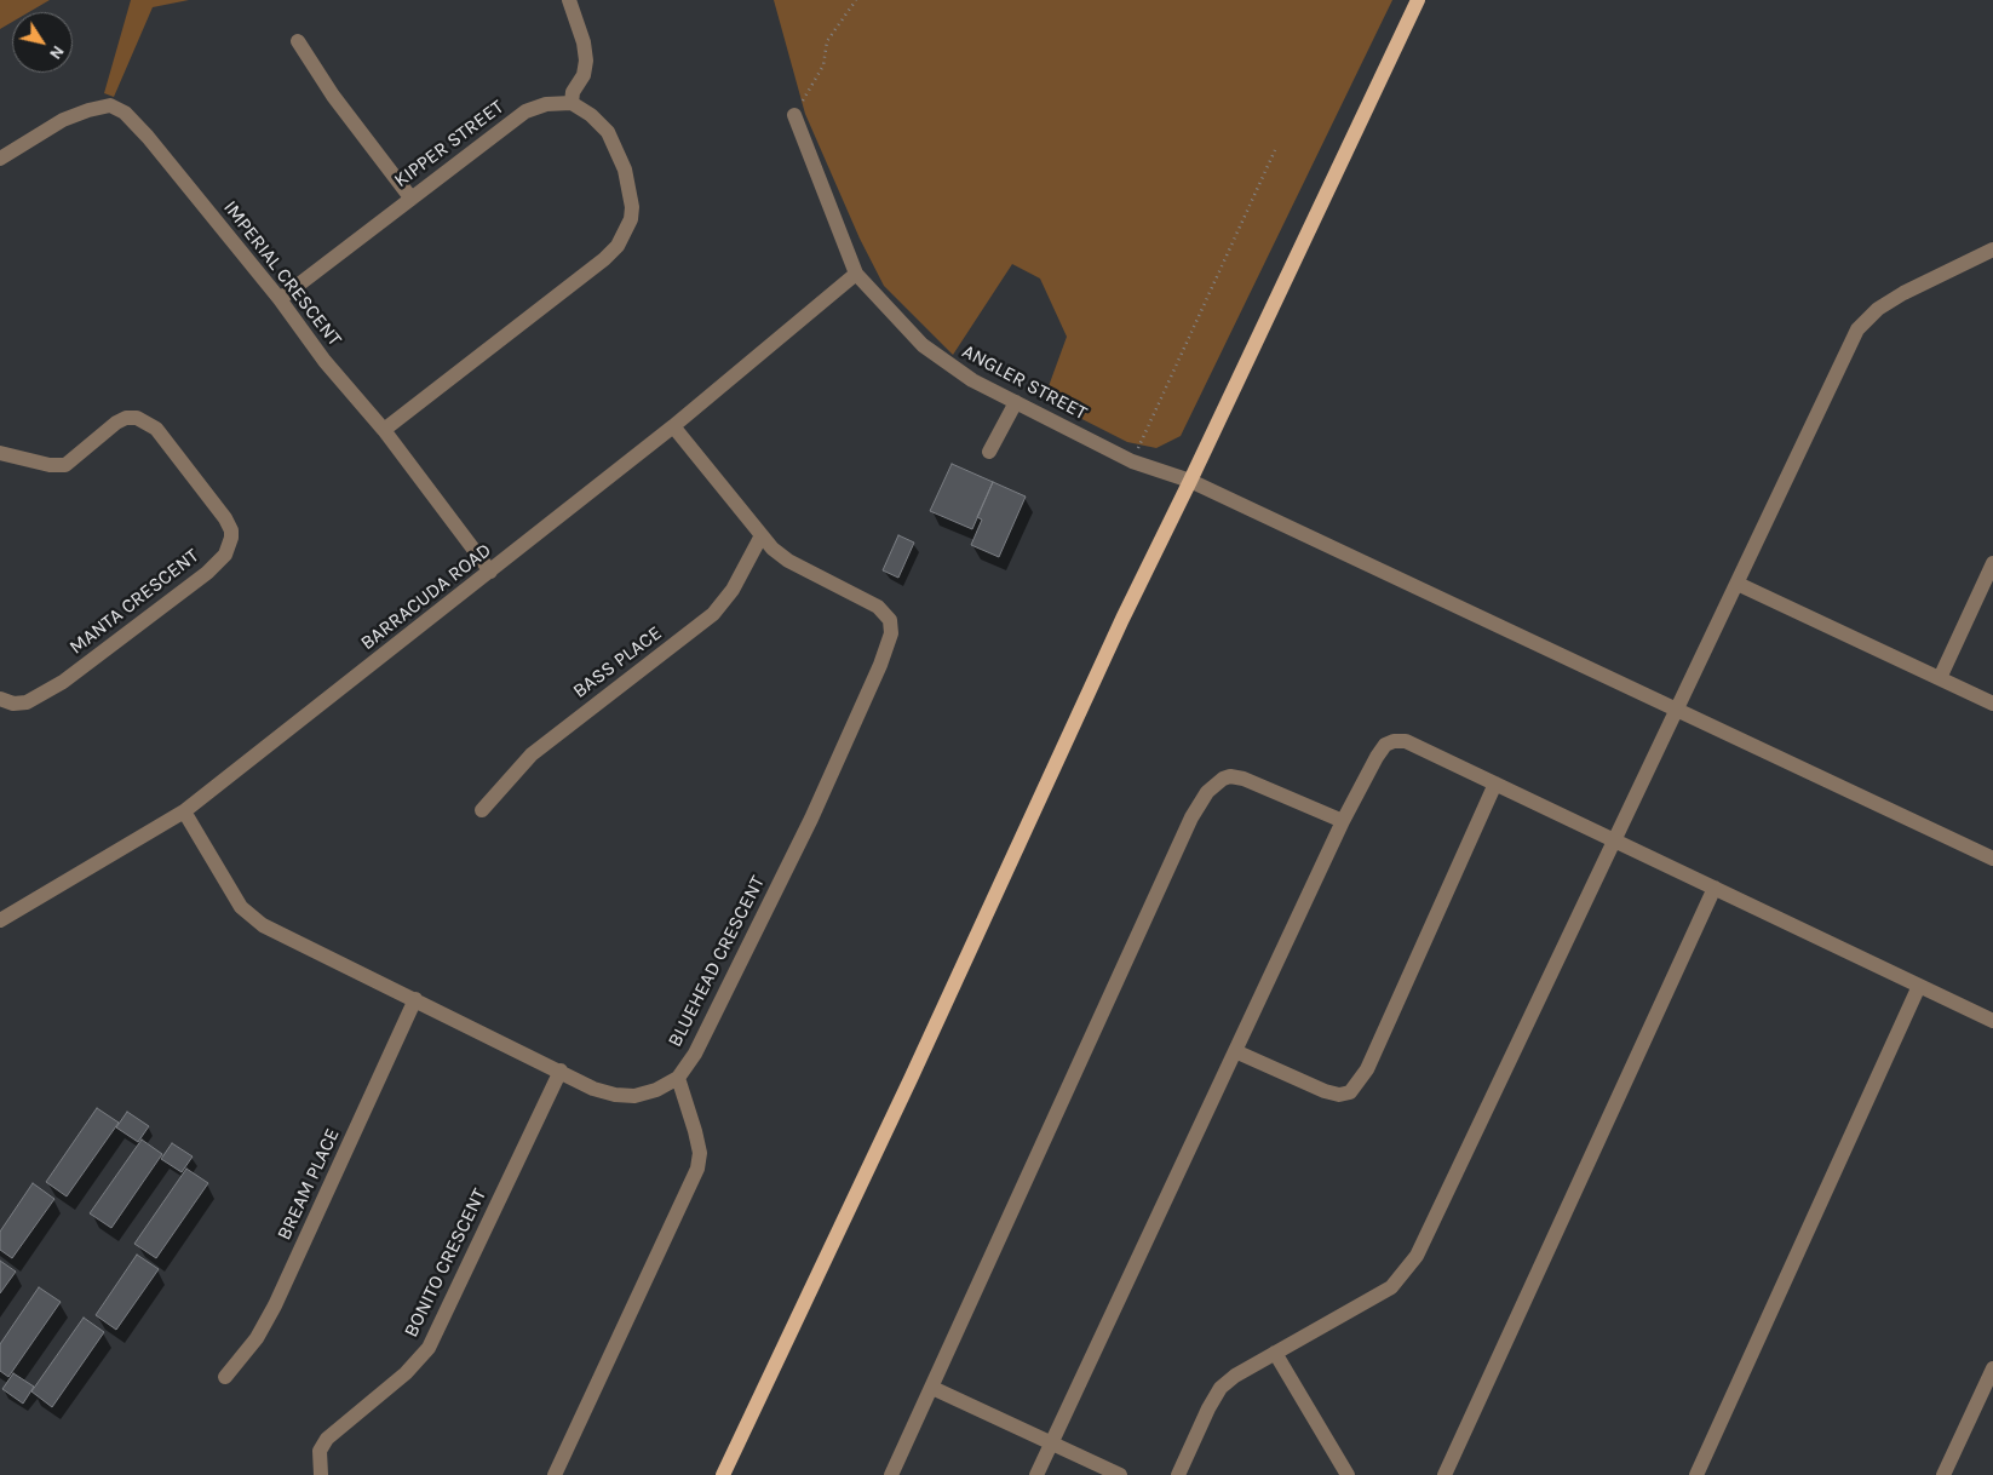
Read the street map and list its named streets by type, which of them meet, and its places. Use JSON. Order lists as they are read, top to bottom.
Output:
{
  "streets": {
    "street": [
      "KIPPER STREET",
      "IMPERIAL CRESCENT",
      "ANGLER STREET",
      "BARRACUDA ROAD",
      "MANTA CRESCENT",
      "BASS PLACE",
      "BLUEHEAD CRESCENT",
      "BREAM PLACE",
      "BONITO CRESCENT"
    ]
  },
  "crossings": [
    ["KIPPER STREET", "IMPERIAL CRESCENT"],
    ["IMPERIAL CRESCENT", "BARRACUDA ROAD"],
    ["ANGLER STREET", "BARRACUDA ROAD"],
    ["BARRACUDA ROAD", "BLUEHEAD CRESCENT"],
    ["BASS PLACE", "BLUEHEAD CRESCENT"],
    ["BLUEHEAD CRESCENT", "BREAM PLACE"],
    ["BLUEHEAD CRESCENT", "BONITO CRESCENT"]
  ],
  "north": "bottom right"
}
